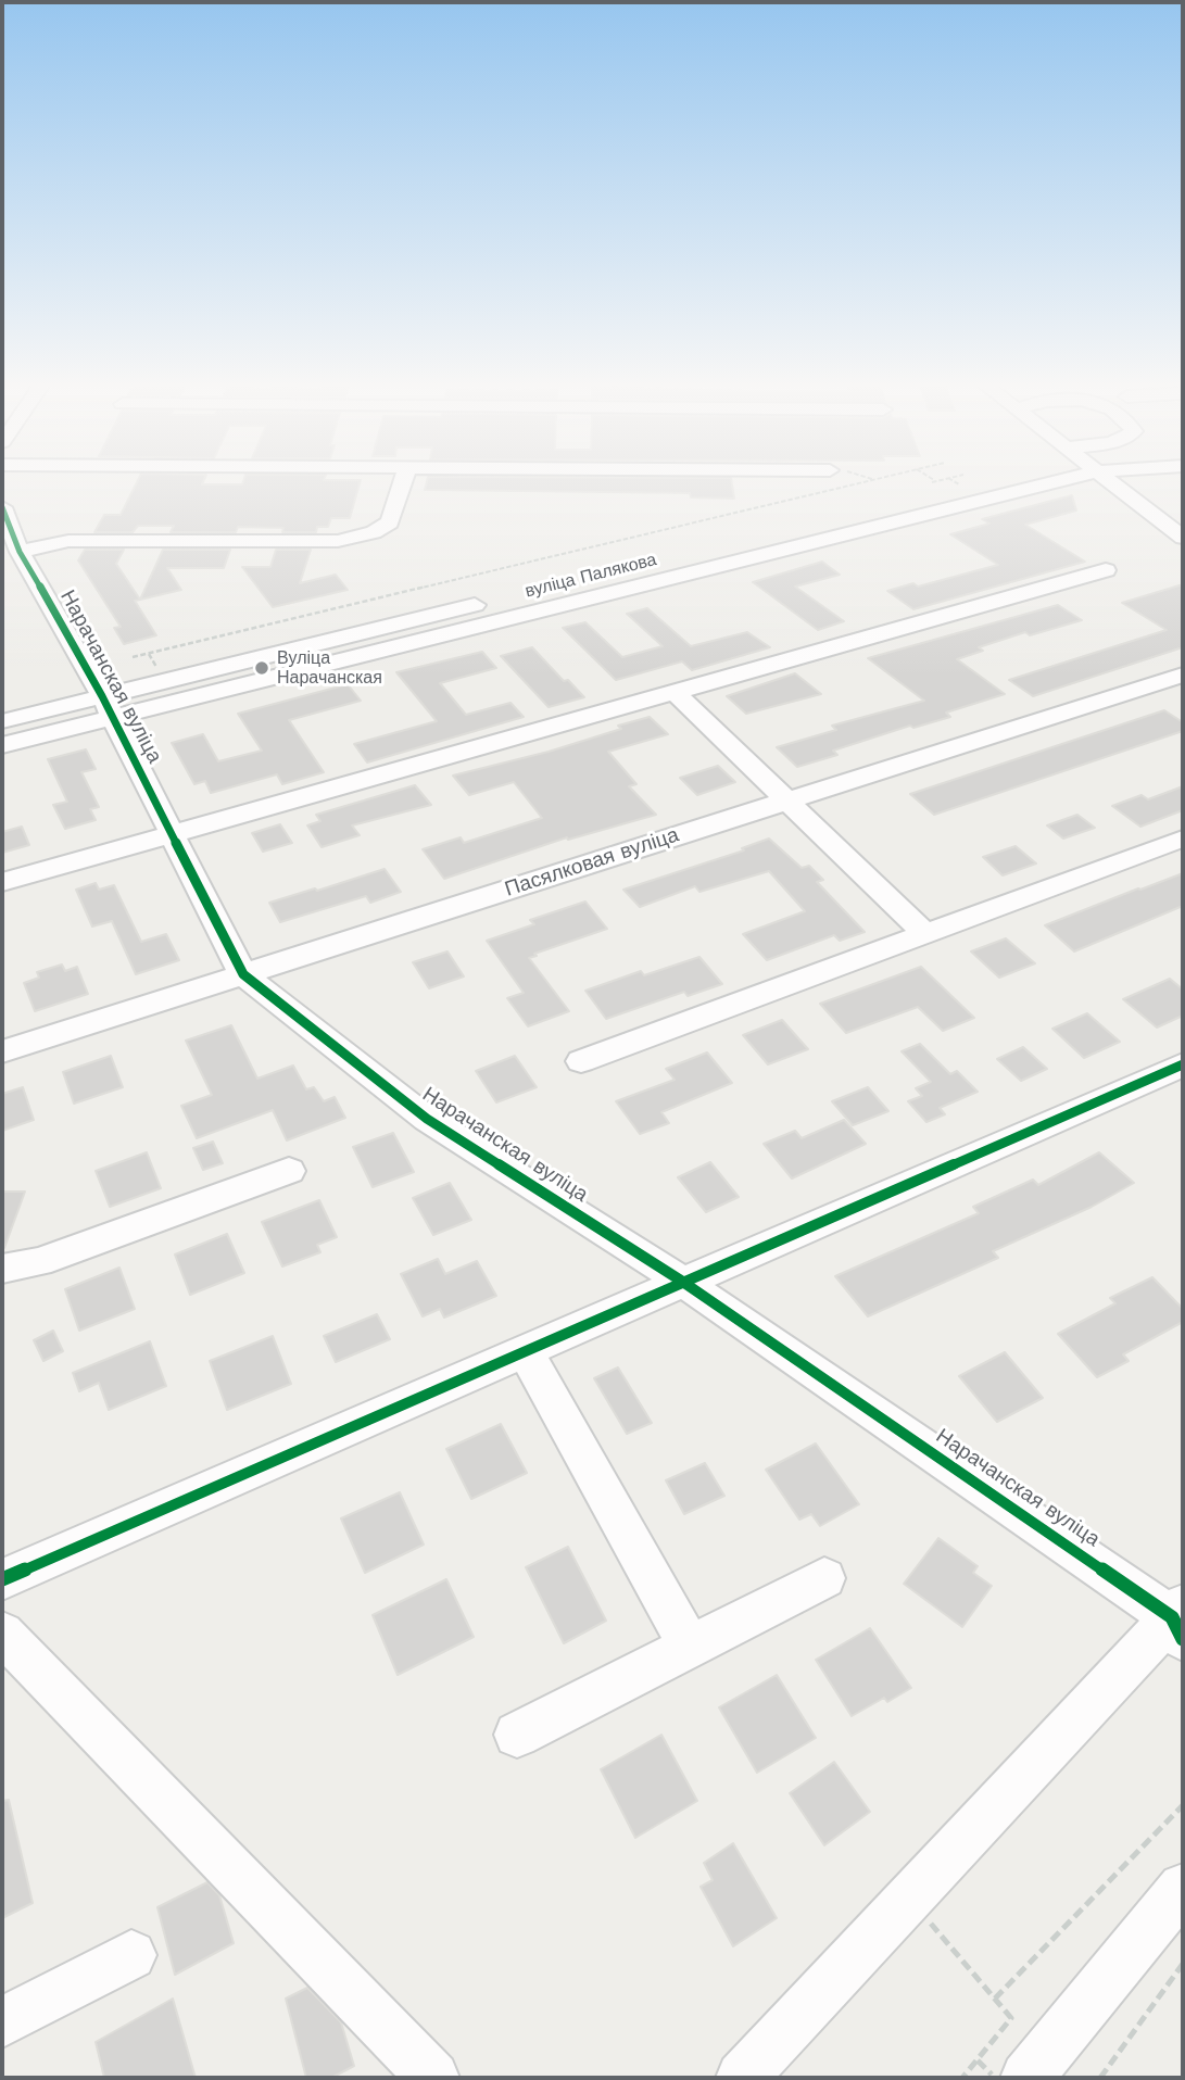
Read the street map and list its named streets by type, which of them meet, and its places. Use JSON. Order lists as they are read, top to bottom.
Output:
{
  "streets": {
    "street": ["Нарачанская вуліца", "Пасялковая вуліца"]
  },
  "crossings": [
    ["Нарачанская вуліца", "Пасялковая вуліца"]
  ],
  "places": ["Вуліца Нарачанская"]
}
